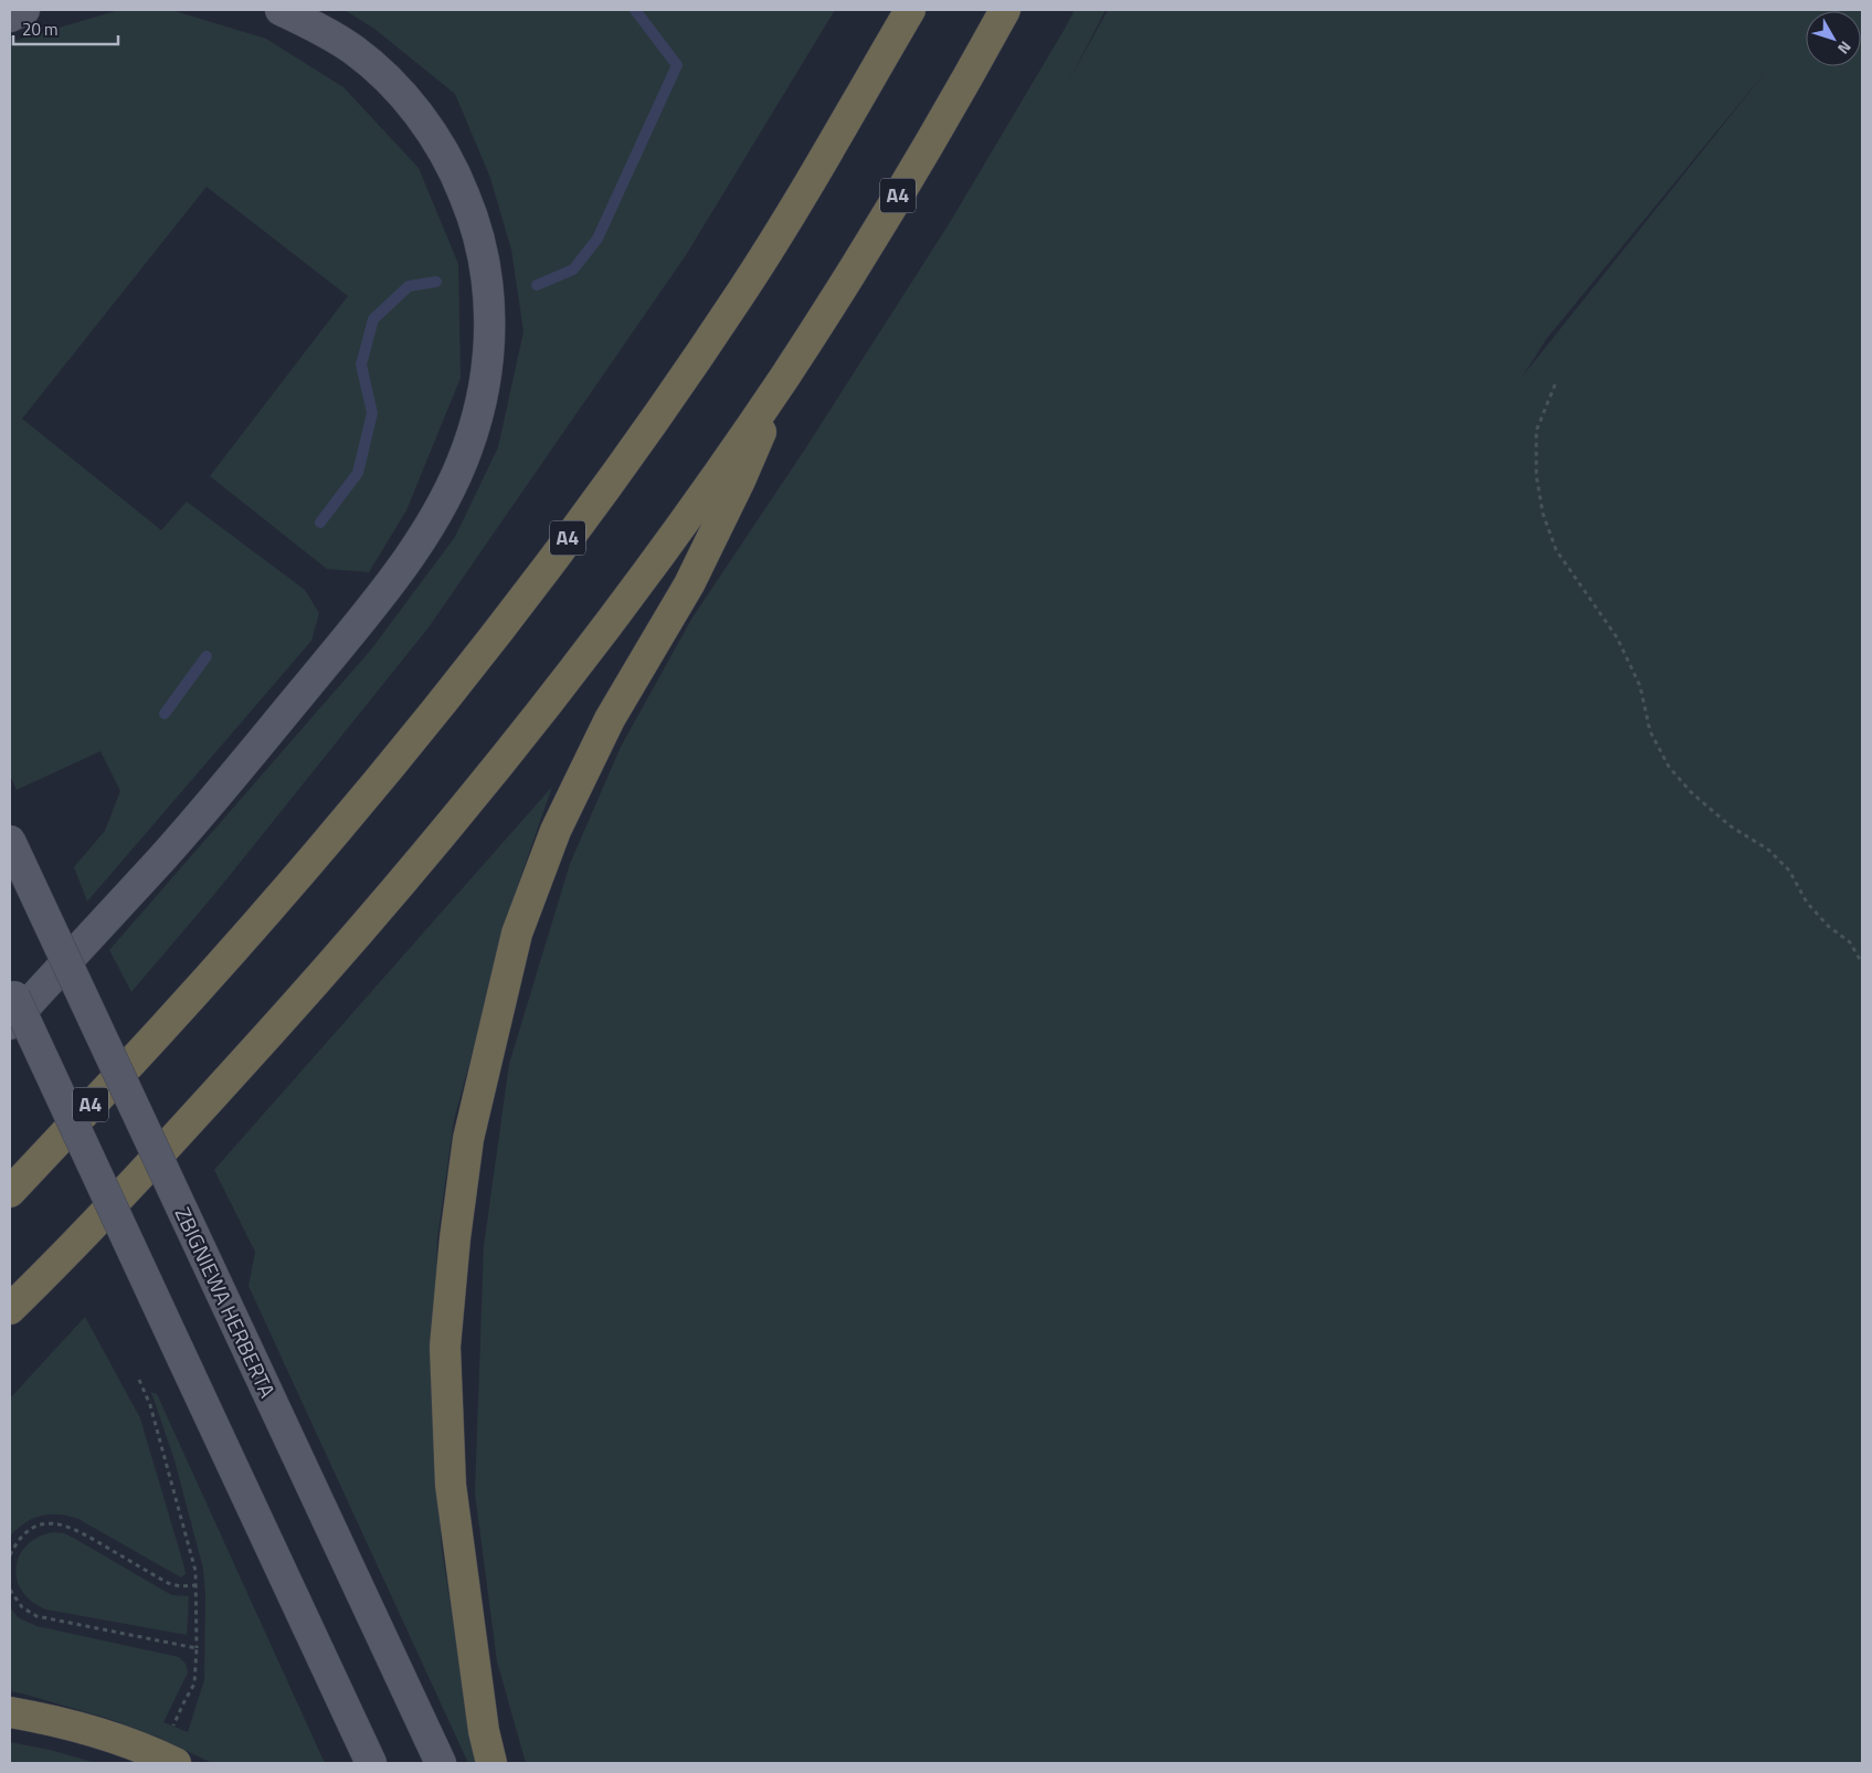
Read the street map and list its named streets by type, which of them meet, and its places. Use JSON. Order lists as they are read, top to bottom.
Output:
{
  "streets": {
    "highway": ["A4"],
    "main road": ["ZBIGNIEWA HERBERTA"]
  },
  "scale_bar": "20 m",
  "north": "bottom right"
}
